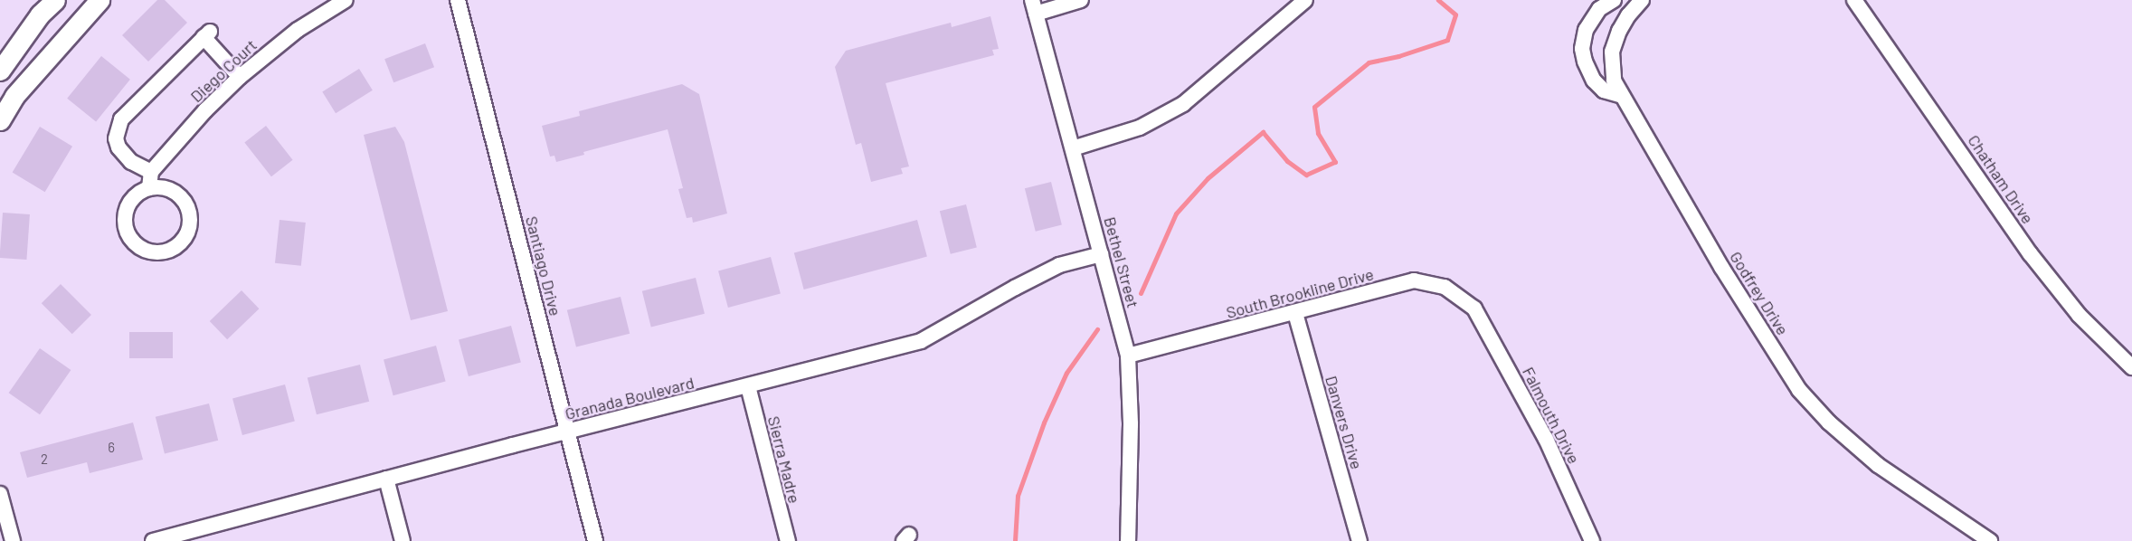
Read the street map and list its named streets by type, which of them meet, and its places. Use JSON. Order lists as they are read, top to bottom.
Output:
{
  "streets": {
    "street": [
      "Diego Court",
      "Chatham Drive",
      "Bethel Street",
      "Santiago Drive",
      "South Brookline Drive",
      "Godfrey Drive",
      "Granada Boulevard",
      "Falmouth Drive",
      "Danvers Drive",
      "Sierra Madre"
    ]
  },
  "crossings": [
    ["Bethel Street", "South Brookline Drive"],
    ["Bethel Street", "Granada Boulevard"],
    ["Santiago Drive", "Granada Boulevard"],
    ["South Brookline Drive", "Falmouth Drive"],
    ["South Brookline Drive", "Danvers Drive"],
    ["Granada Boulevard", "Sierra Madre"]
  ],
  "house_numbers": ["6", "2"]
}
